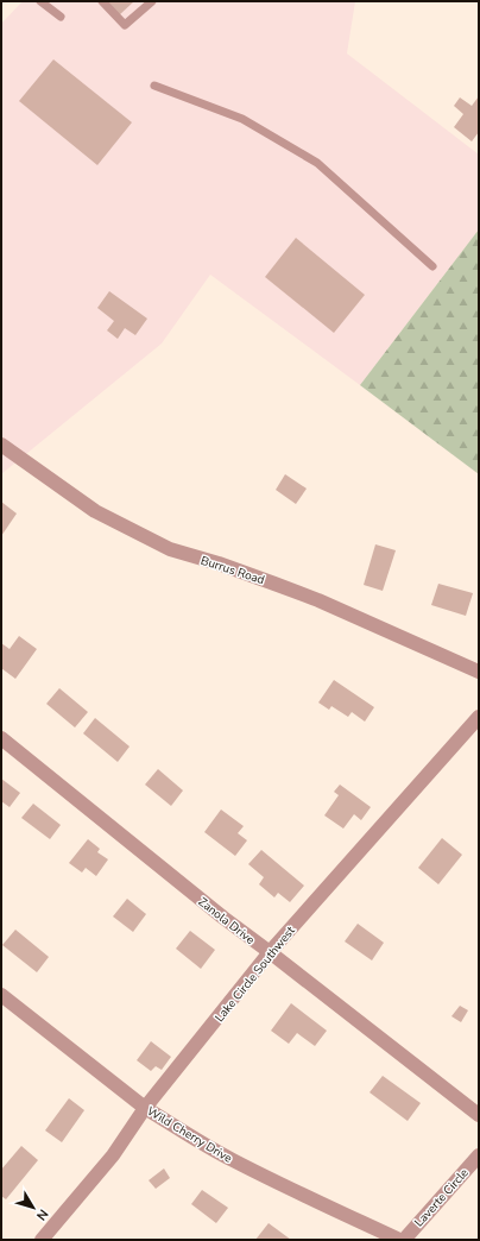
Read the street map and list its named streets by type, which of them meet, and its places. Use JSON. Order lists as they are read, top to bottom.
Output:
{
  "streets": {
    "street": [
      "Burrus Road",
      "Zanola Drive",
      "Lake Circle Southwest",
      "Wild Cherry Drive",
      "Laverte Circle"
    ]
  },
  "crossings": [
    ["Zanola Drive", "Lake Circle Southwest"],
    ["Lake Circle Southwest", "Wild Cherry Drive"]
  ],
  "north": "bottom right"
}
